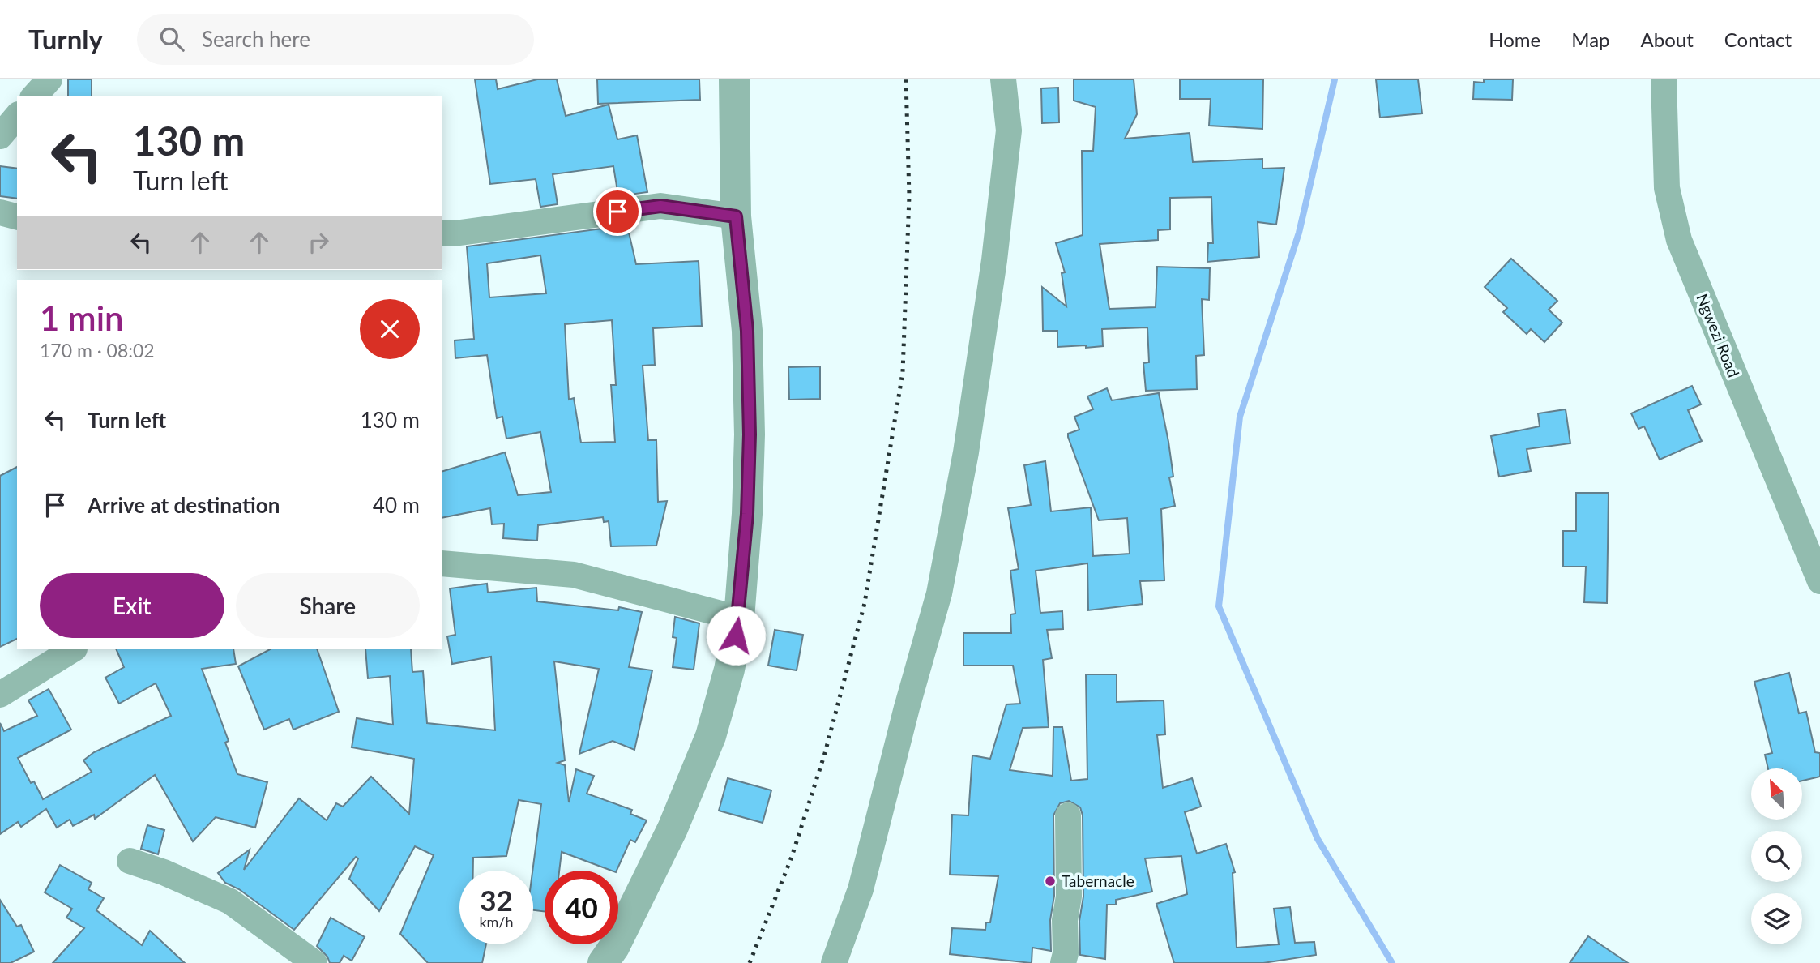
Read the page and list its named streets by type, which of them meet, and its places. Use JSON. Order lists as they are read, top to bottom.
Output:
{
  "streets": {
    "street": ["Ngwezi Road"]
  },
  "places": ["Tabernacle"],
  "north": "top left",
  "page": {
    "header": "Turnly",
    "search": "Search here",
    "nav": [
      "Home",
      "Map",
      "About",
      "Contact"
    ],
    "turn": ["130 m", "Turn left"],
    "heading": ["1 min", "170 m · 08:02"],
    "list": [
      {
        "name": "Turn left",
        "value": "130 m"
      },
      {
        "name": "Arrive at destination",
        "value": "40 m"
      }
    ],
    "buttons": ["Exit", "Share"],
    "speed": "32 km/h",
    "limit": "40"
  }
}
